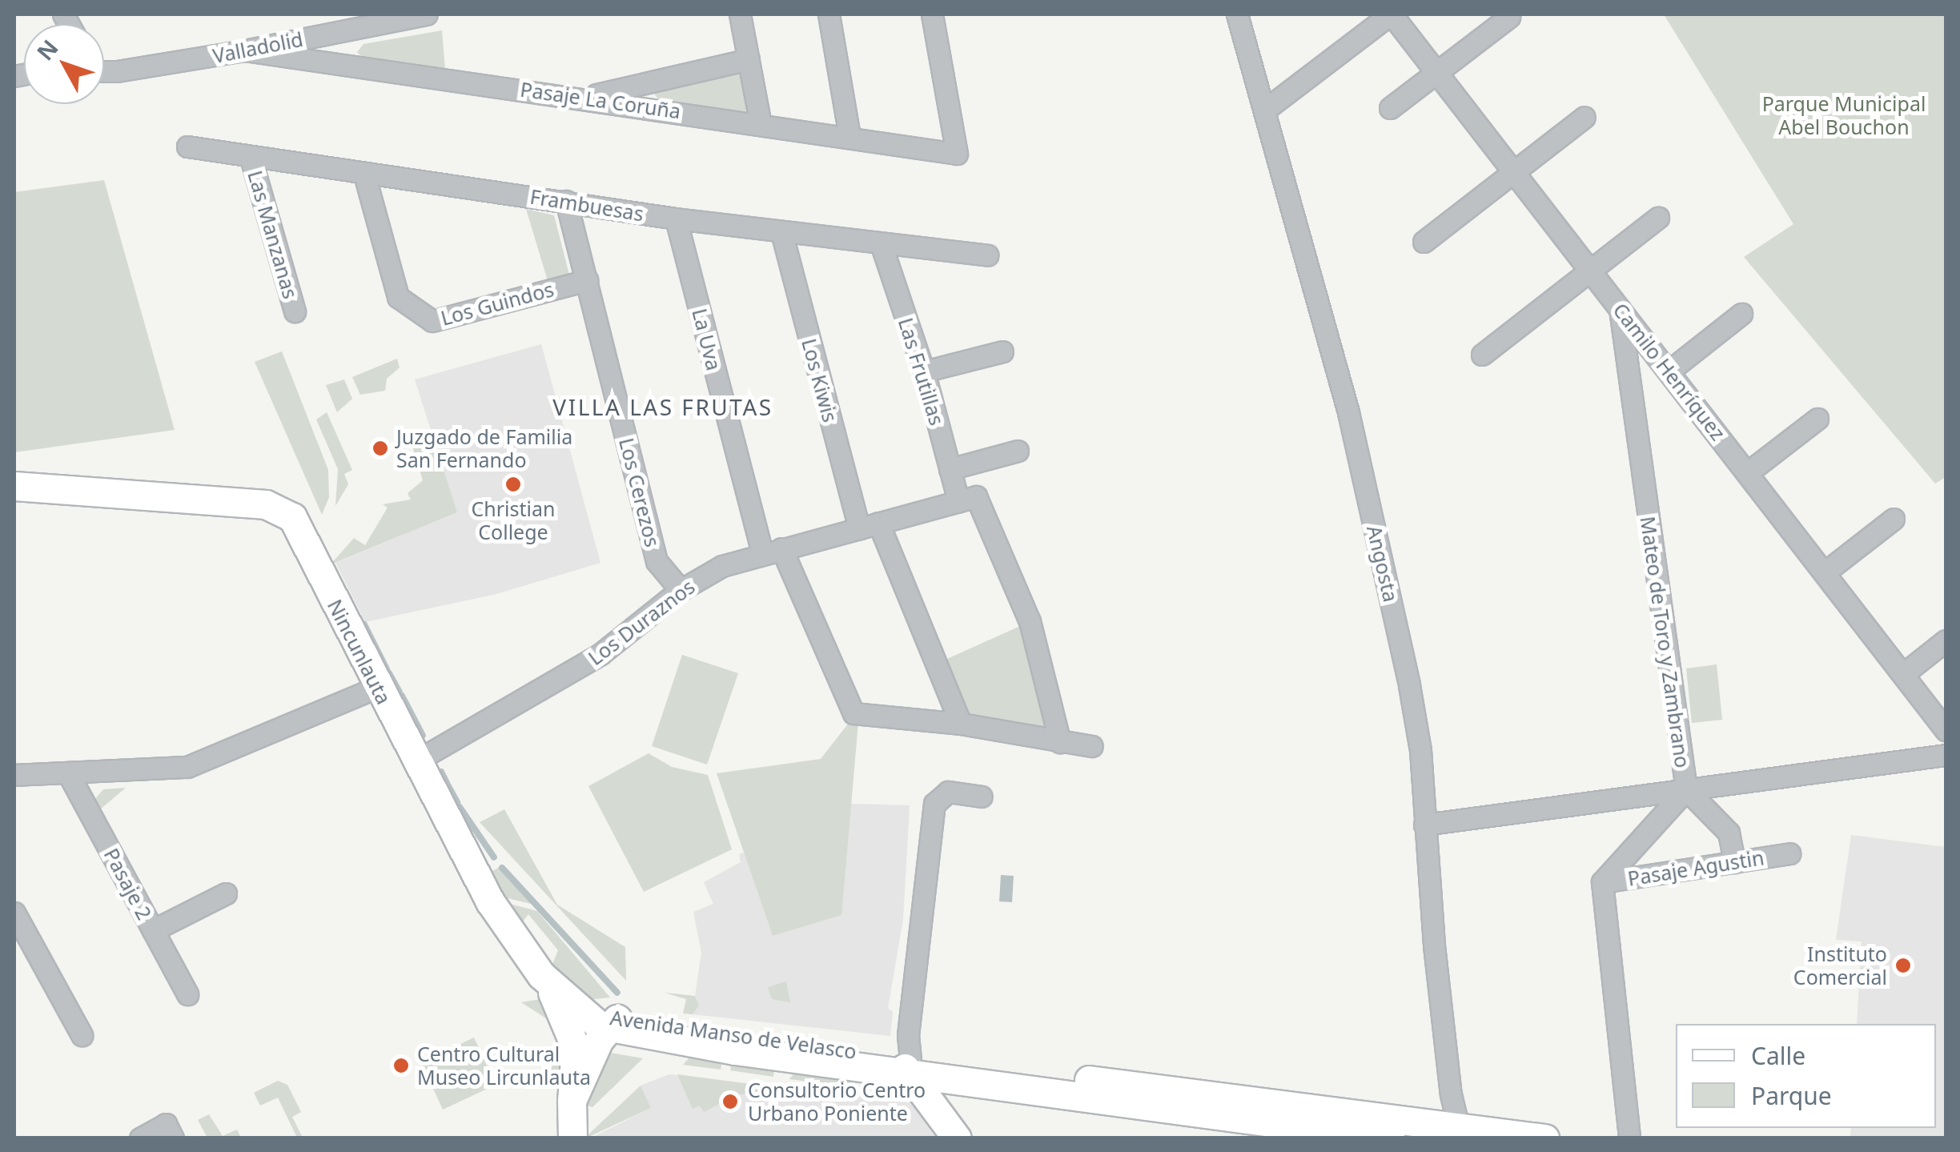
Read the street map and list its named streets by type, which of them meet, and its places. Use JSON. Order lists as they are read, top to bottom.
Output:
{
  "streets": {
    "main road": ["Nincunlauta", "Avenida Manso de Velasco"],
    "street": [
      "Valladolid",
      "Pasaje La Coruña",
      "Frambuesas",
      "Las Manzanas",
      "Los Guindos",
      "La Uva",
      "Las Frutillas",
      "Camilo Henríquez",
      "Los Kiwis",
      "Los Cerezos",
      "Angosta",
      "Los Duraznos",
      "Mateo de Toro y Zambrano",
      "Pasaje Agustin",
      "Pasaje 2"
    ]
  },
  "crossings": [
    ["Valladolid", "Pasaje La Coruña"],
    ["Frambuesas", "Las Manzanas"],
    ["Frambuesas", "Los Guindos"],
    ["Frambuesas", "La Uva"],
    ["Frambuesas", "Las Frutillas"],
    ["Frambuesas", "Los Kiwis"],
    ["Frambuesas", "Los Cerezos"],
    ["Los Guindos", "Los Cerezos"],
    ["La Uva", "Los Kiwis"],
    ["La Uva", "Los Duraznos"],
    ["Las Frutillas", "Los Duraznos"],
    ["Camilo Henríquez", "Mateo de Toro y Zambrano"],
    ["Los Kiwis", "Los Duraznos"],
    ["Los Cerezos", "Los Duraznos"],
    ["Angosta", "Avenida Manso de Velasco"],
    ["Los Duraznos", "Nincunlauta"],
    ["Mateo de Toro y Zambrano", "Pasaje Agustin"],
    ["Nincunlauta", "Avenida Manso de Velasco"]
  ],
  "districts": ["VILLA LAS FRUTAS"],
  "parks": ["Parque Municipal Abel Bouchon"],
  "places": [
    "Juzgado de Familia San Fernando",
    "Christian College",
    "Instituto Comercial",
    "Centro Cultural Museo Lircunlauta",
    "Consultorio Centro Urbano Poniente"
  ],
  "legend": ["Calle", "Parque"],
  "north": "top left"
}
